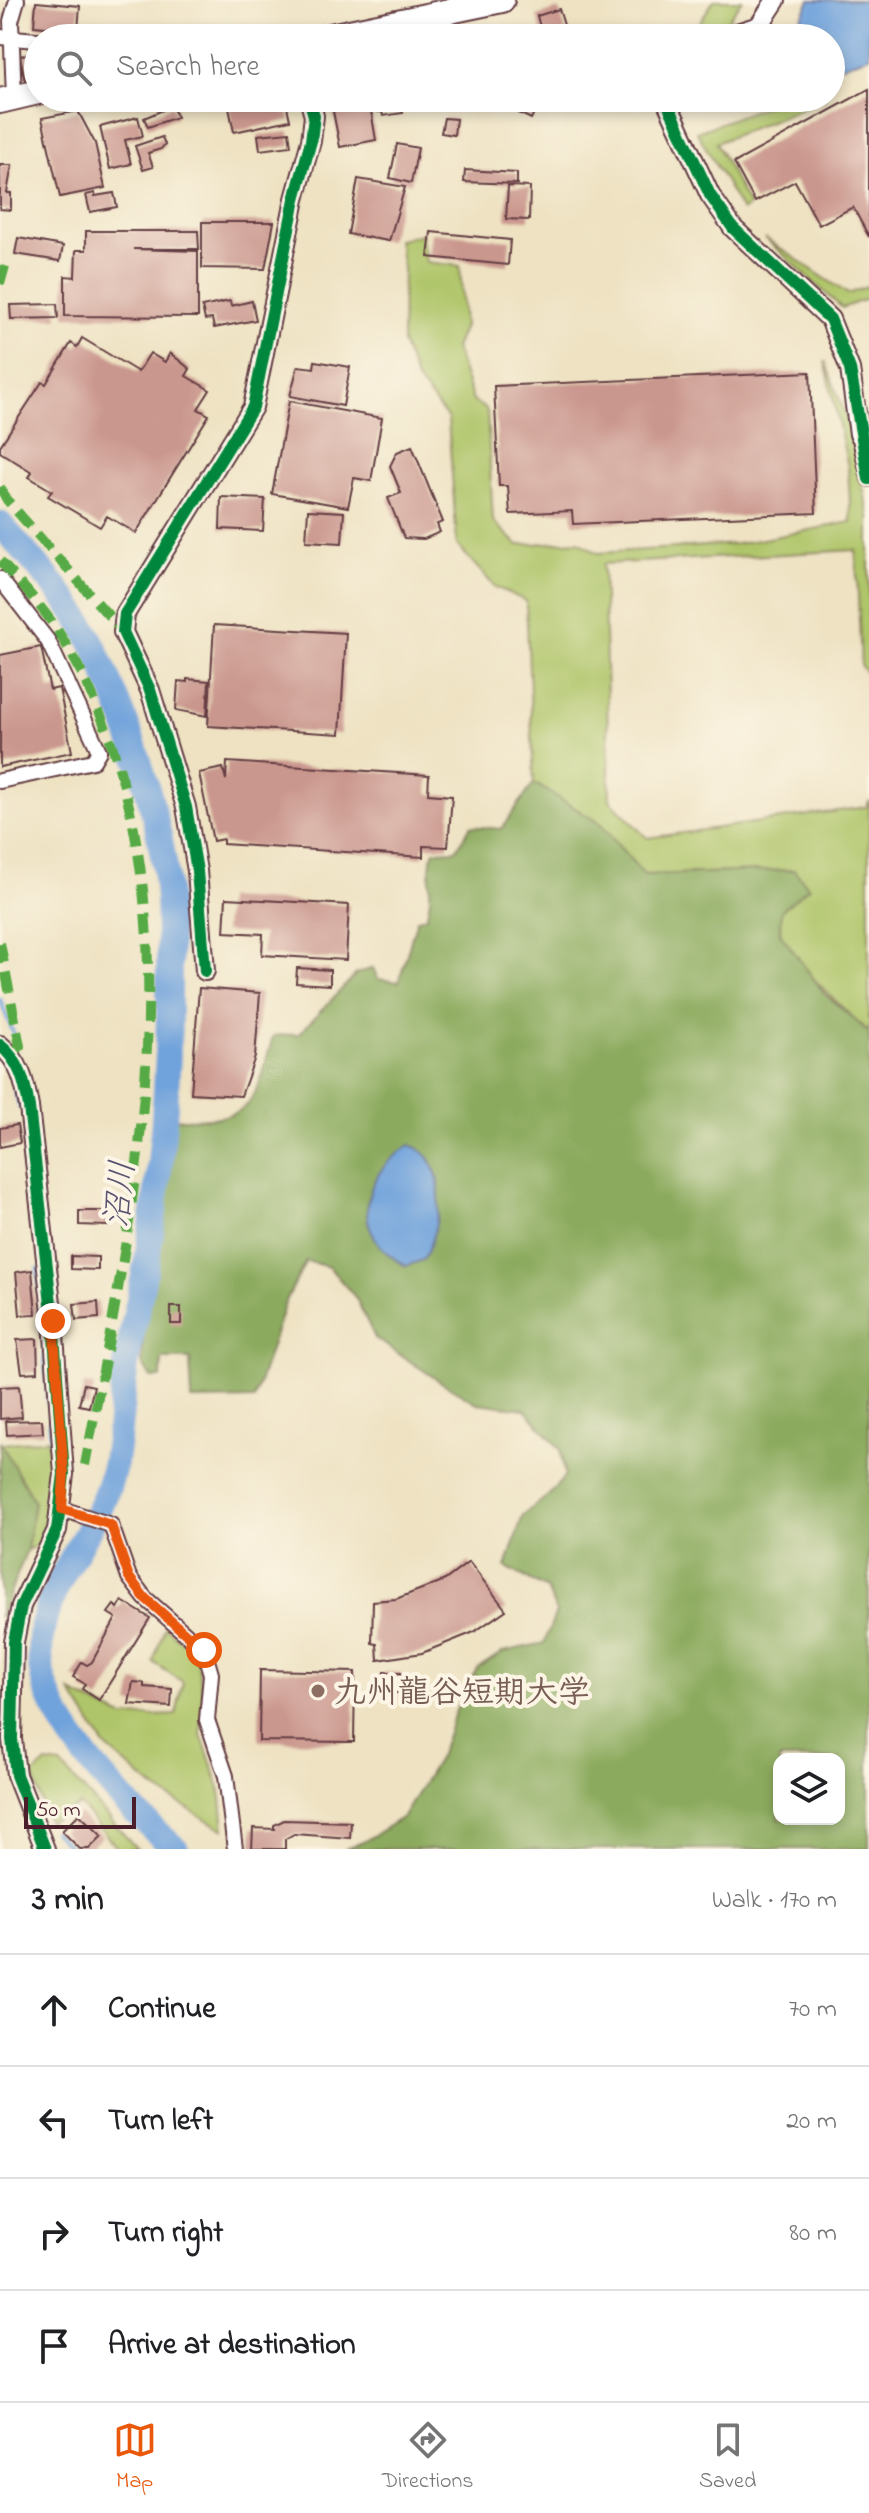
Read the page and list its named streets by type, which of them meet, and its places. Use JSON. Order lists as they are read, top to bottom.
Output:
{
  "water": ["沼川"],
  "places": ["九州龍谷短期大学"],
  "scale_bar": "50 m",
  "page": {
    "search": "Search here",
    "scale": "50 m",
    "heading": ["3 min", "Walk · 170 m"],
    "list": [
      ["Continue", "70 m"],
      ["Turn left", "20 m"],
      ["Turn right", "80 m"],
      "Arrive at destination"
    ],
    "nav": ["Map", "Directions", "Saved"]
  }
}
